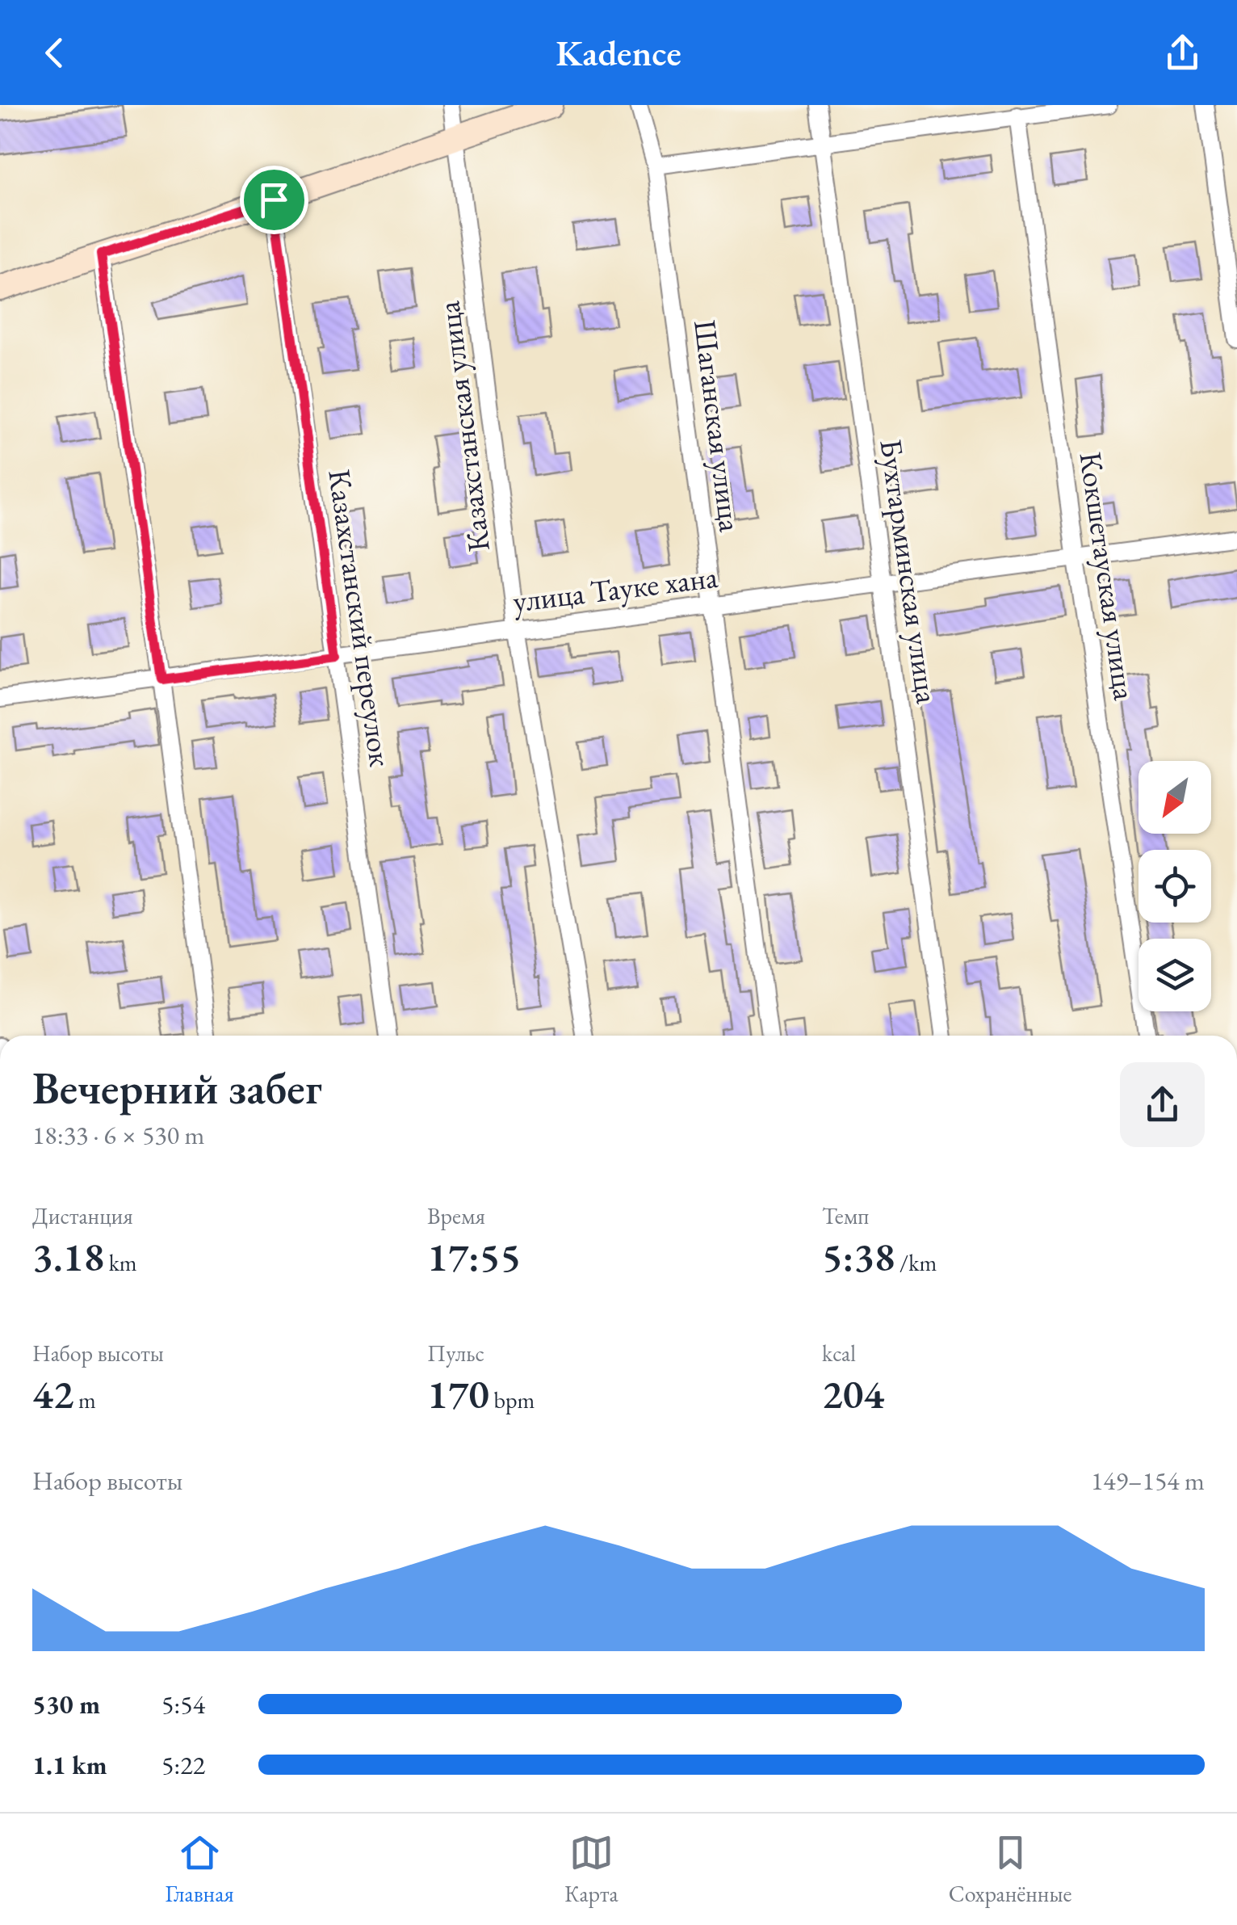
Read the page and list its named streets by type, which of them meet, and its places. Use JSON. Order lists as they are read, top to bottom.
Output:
{
  "streets": {
    "street": [
      "Шаганская улица",
      "Казахстанская улица",
      "Бухтарминская улица",
      "Кокшетауская улица",
      "улица Тауке хана",
      "Казахстанский переулок"
    ]
  },
  "crossings": [
    ["Шаганская улица", "улица Тауке хана"],
    ["Казахстанская улица", "улица Тауке хана"],
    ["Бухтарминская улица", "улица Тауке хана"],
    ["Кокшетауская улица", "улица Тауке хана"],
    ["улица Тауке хана", "Казахстанский переулок"]
  ],
  "north": "bottom left",
  "page": {
    "header": "Kadence",
    "heading": ["Вечерний забег", "18:33 · 6 × 530 m"],
    "stats": [
      ["Дистанция", "3.18 km"],
      ["Время", "17:55"],
      ["Темп", "5:38 /km"],
      ["Набор высоты", "42 m"],
      ["Пульс", "170 bpm"],
      ["kcal", "204"]
    ],
    "chart": ["Набор высоты", "149–154 m"],
    "list": [
      {
        "name": "530 m",
        "note": "5:54"
      },
      {
        "name": "1.1 km",
        "note": "5:22"
      }
    ],
    "tabs": ["Главная", "Карта", "Сохранённые"]
  }
}
